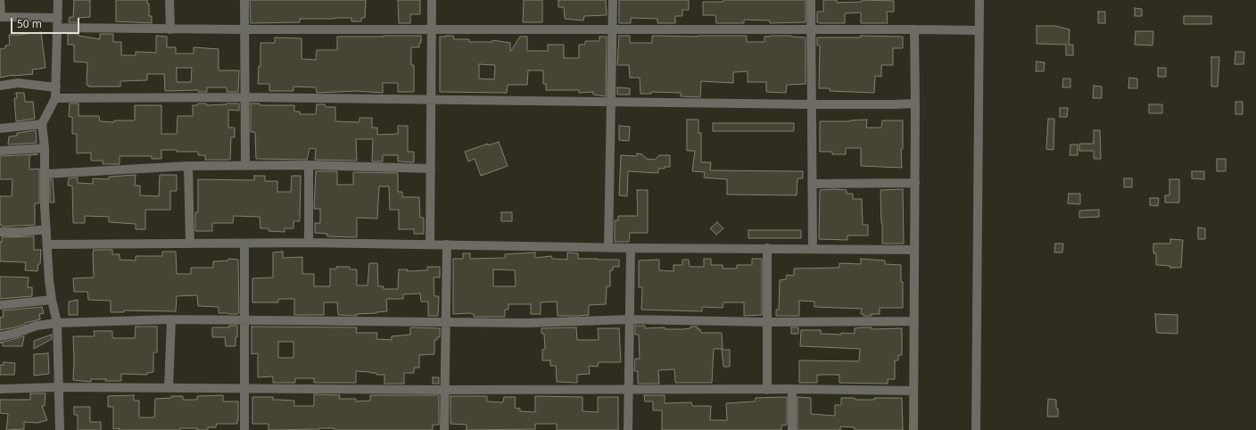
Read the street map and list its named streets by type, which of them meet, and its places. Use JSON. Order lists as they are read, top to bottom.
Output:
{
  "scale_bar": "50 m"
}
